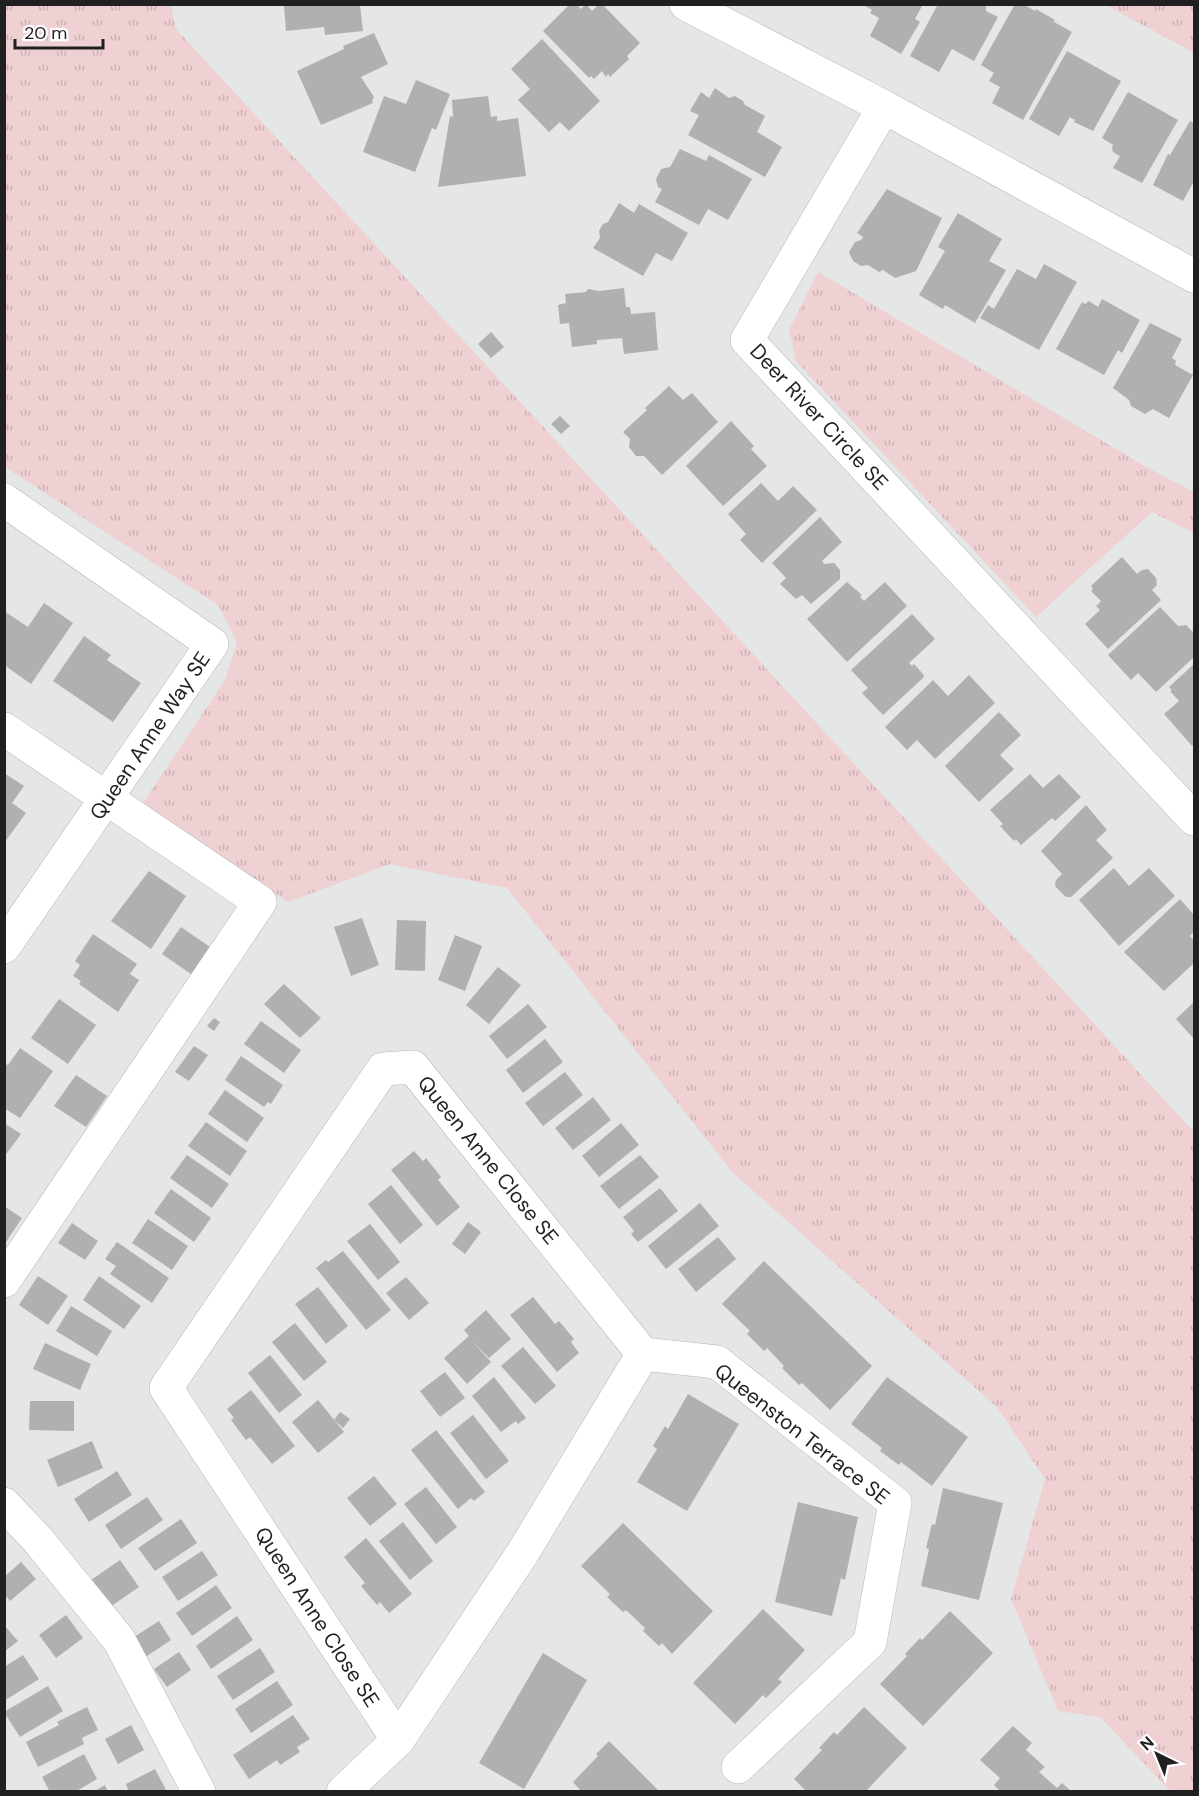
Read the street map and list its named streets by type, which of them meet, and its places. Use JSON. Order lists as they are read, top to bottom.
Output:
{
  "streets": {
    "street": [
      "Deer River Circle SE",
      "Queen Anne Way SE",
      "Queen Anne Close SE",
      "Queenston Terrace SE"
    ]
  },
  "crossings": [
    ["Queen Anne Close SE", "Queenston Terrace SE"]
  ],
  "scale_bar": "20 m",
  "north": "top left"
}
